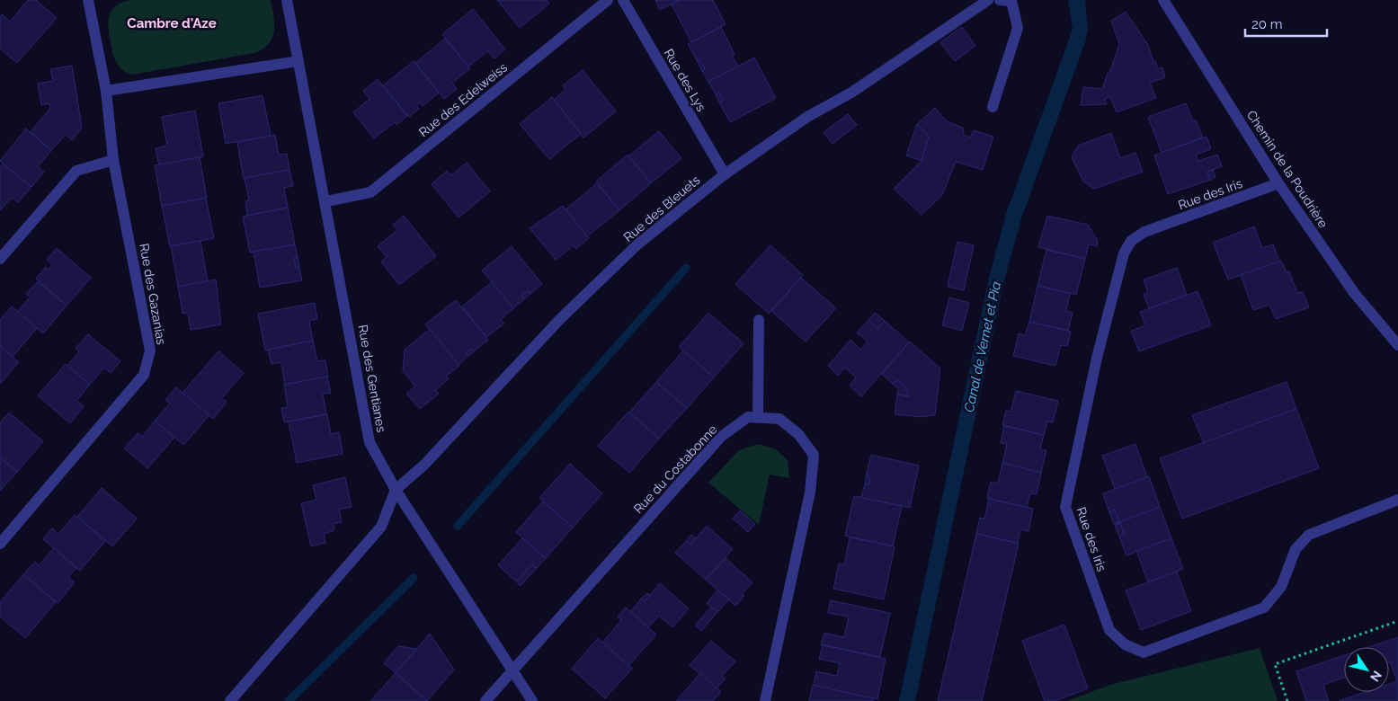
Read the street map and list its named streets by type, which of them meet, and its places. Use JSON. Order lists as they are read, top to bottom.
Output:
{
  "streets": {
    "street": [
      "Rue des Lys",
      "Rue des Edelweiss",
      "Chemin de la Poudrière",
      "Rue des Iris",
      "Rue des Bleuets",
      "Rue des Gazanias",
      "Rue des Gentianes",
      "Rue du Costabonne"
    ]
  },
  "crossings": [
    ["Rue des Lys", "Rue des Bleuets"],
    ["Rue des Edelweiss", "Rue des Gentianes"],
    ["Chemin de la Poudrière", "Rue des Iris"],
    ["Rue des Bleuets", "Rue des Gentianes"],
    ["Rue des Gentianes", "Rue du Costabonne"]
  ],
  "districts": ["Cambre d'Aze"],
  "water": ["Canal de Vernet et Pia"],
  "scale_bar": "20 m",
  "north": "bottom right"
}
